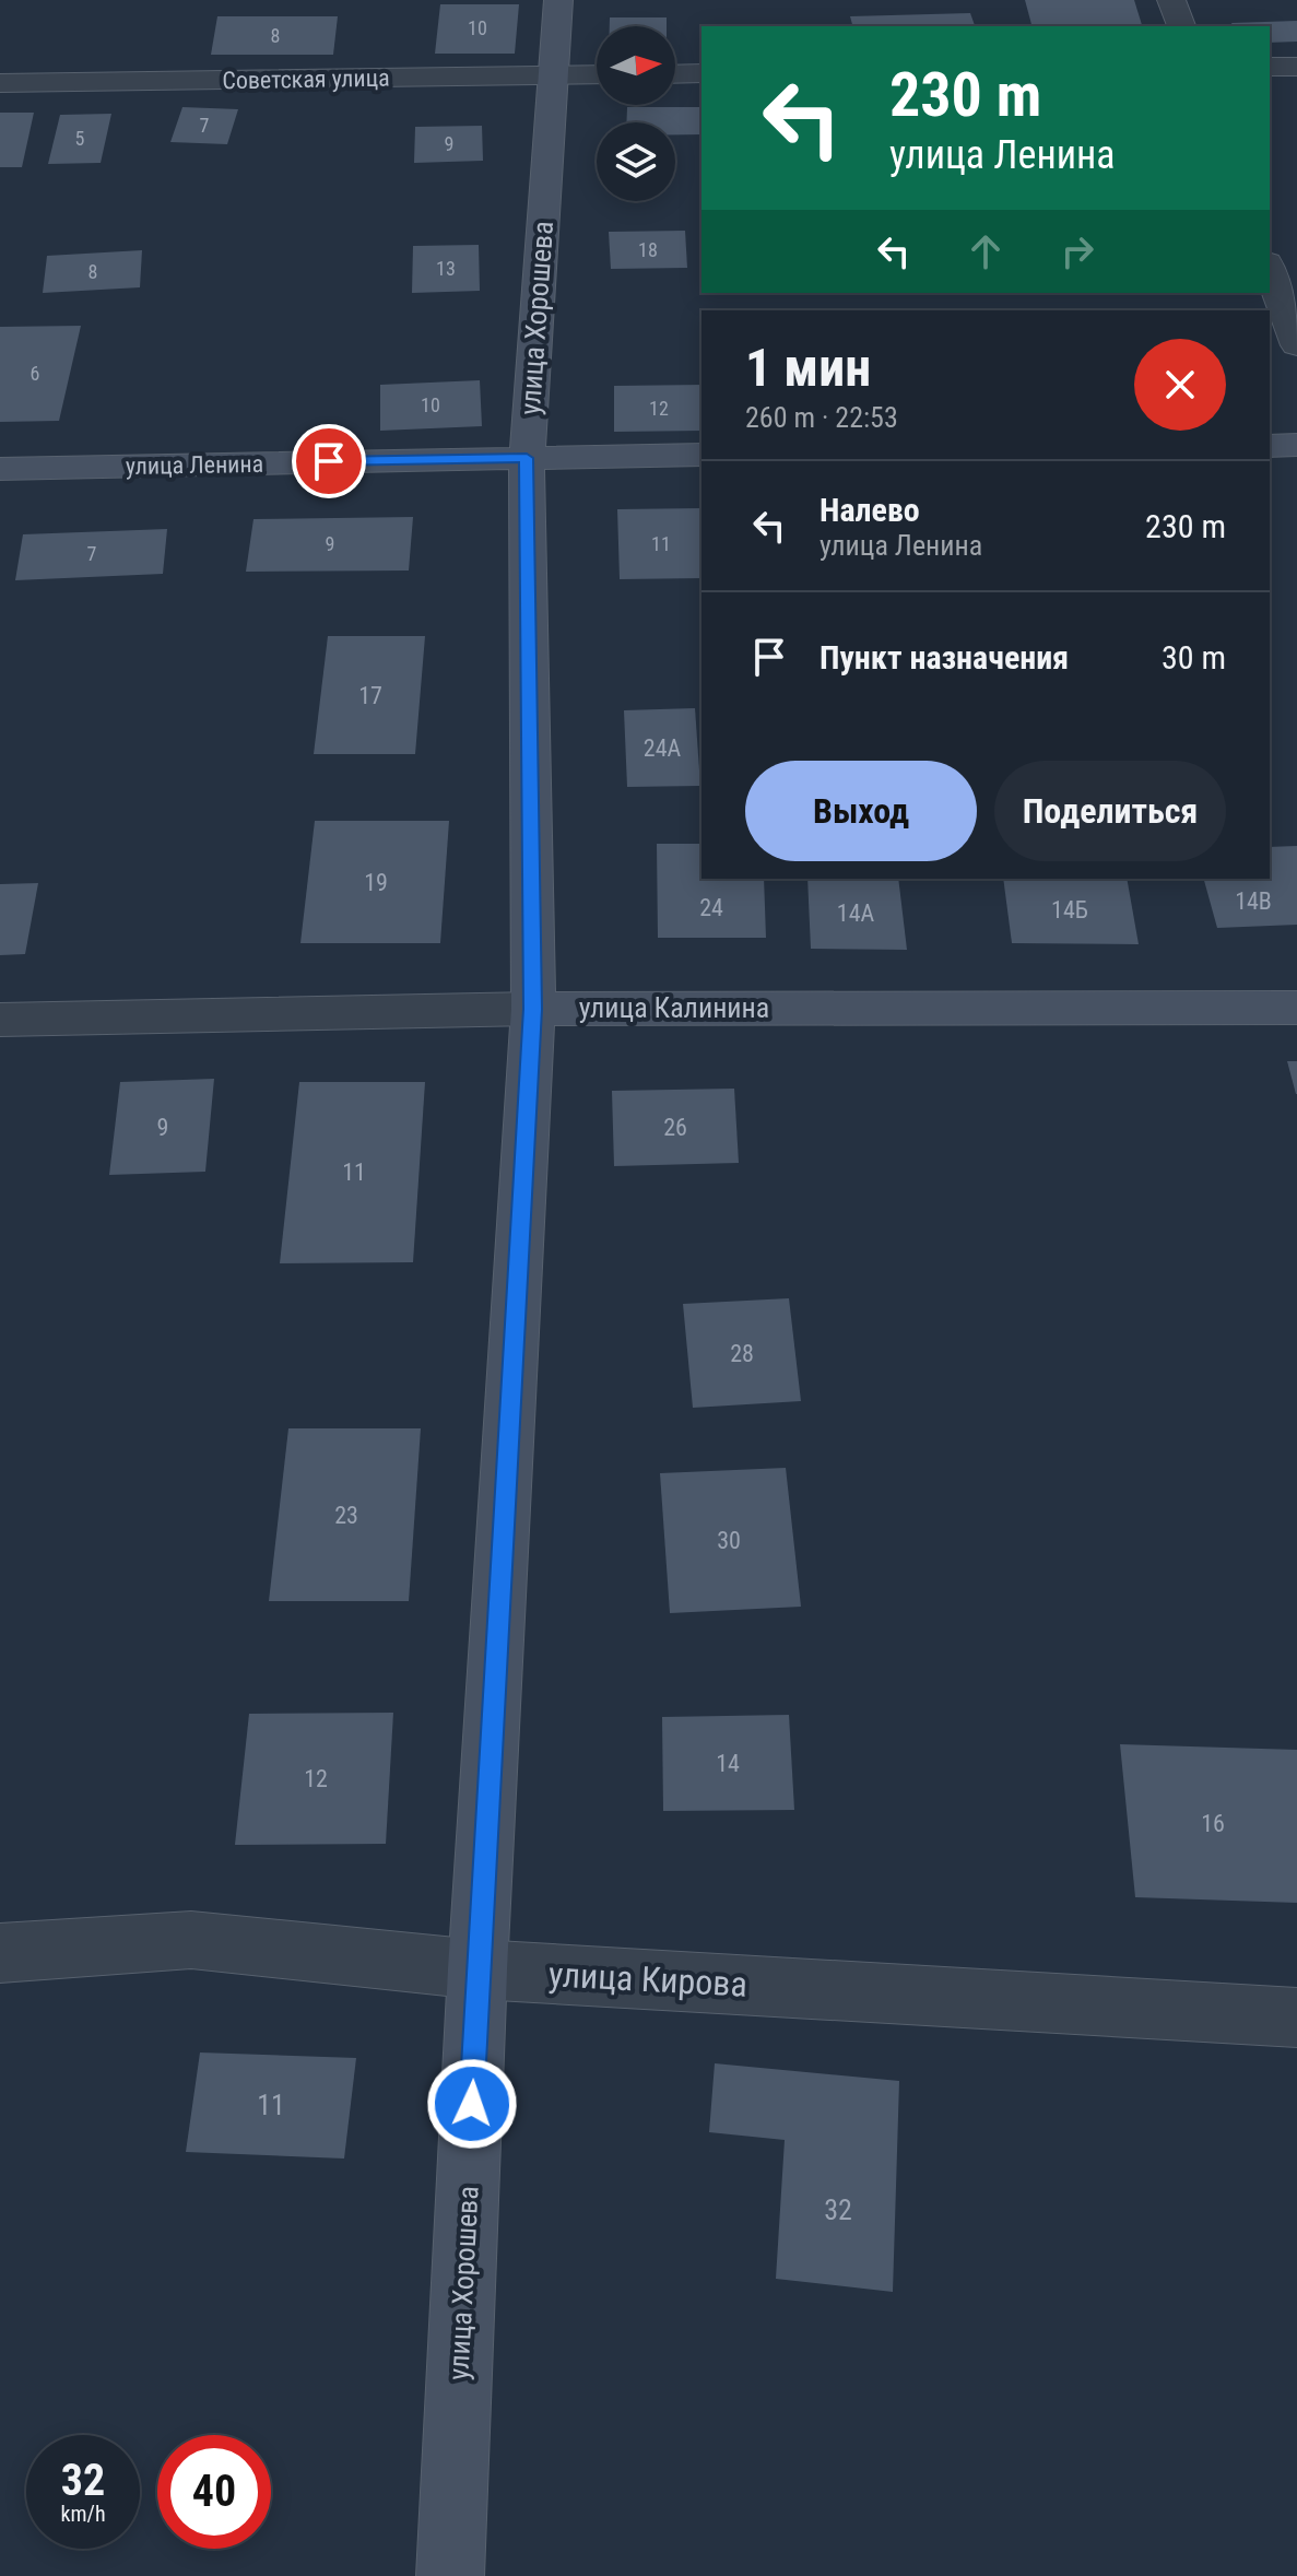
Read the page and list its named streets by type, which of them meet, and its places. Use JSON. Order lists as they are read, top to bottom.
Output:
{
  "streets": {
    "street": [
      "Советская улица",
      "улица Хорошева",
      "улица Ленина",
      "улица Калинина",
      "улица Кирова"
    ]
  },
  "crossings": [
    ["Советская улица", "улица Хорошева"],
    ["улица Хорошева", "улица Ленина"],
    ["улица Хорошева", "улица Калинина"],
    ["улица Хорошева", "улица Кирова"]
  ],
  "house_numbers": [
    "10",
    "8",
    "7",
    "5",
    "9",
    "18",
    "13",
    "8",
    "6",
    "10",
    "12",
    "9",
    "11",
    "7",
    "17",
    "24А",
    "19",
    "14В",
    "24",
    "14Б",
    "14А",
    "9",
    "26",
    "11",
    "28",
    "23",
    "30",
    "14",
    "12",
    "16",
    "11",
    "32"
  ],
  "north": "right",
  "page": {
    "turn": ["230 m", "улица Ленина"],
    "heading": ["1 мин", "260 m · 22:53"],
    "list": [
      {
        "name": "Налево",
        "note": "улица Ленина",
        "value": "230 m"
      },
      {
        "name": "Пункт назначения",
        "value": "30 m"
      }
    ],
    "buttons": ["Выход", "Поделиться"],
    "speed": "32 km/h",
    "limit": "40"
  }
}
